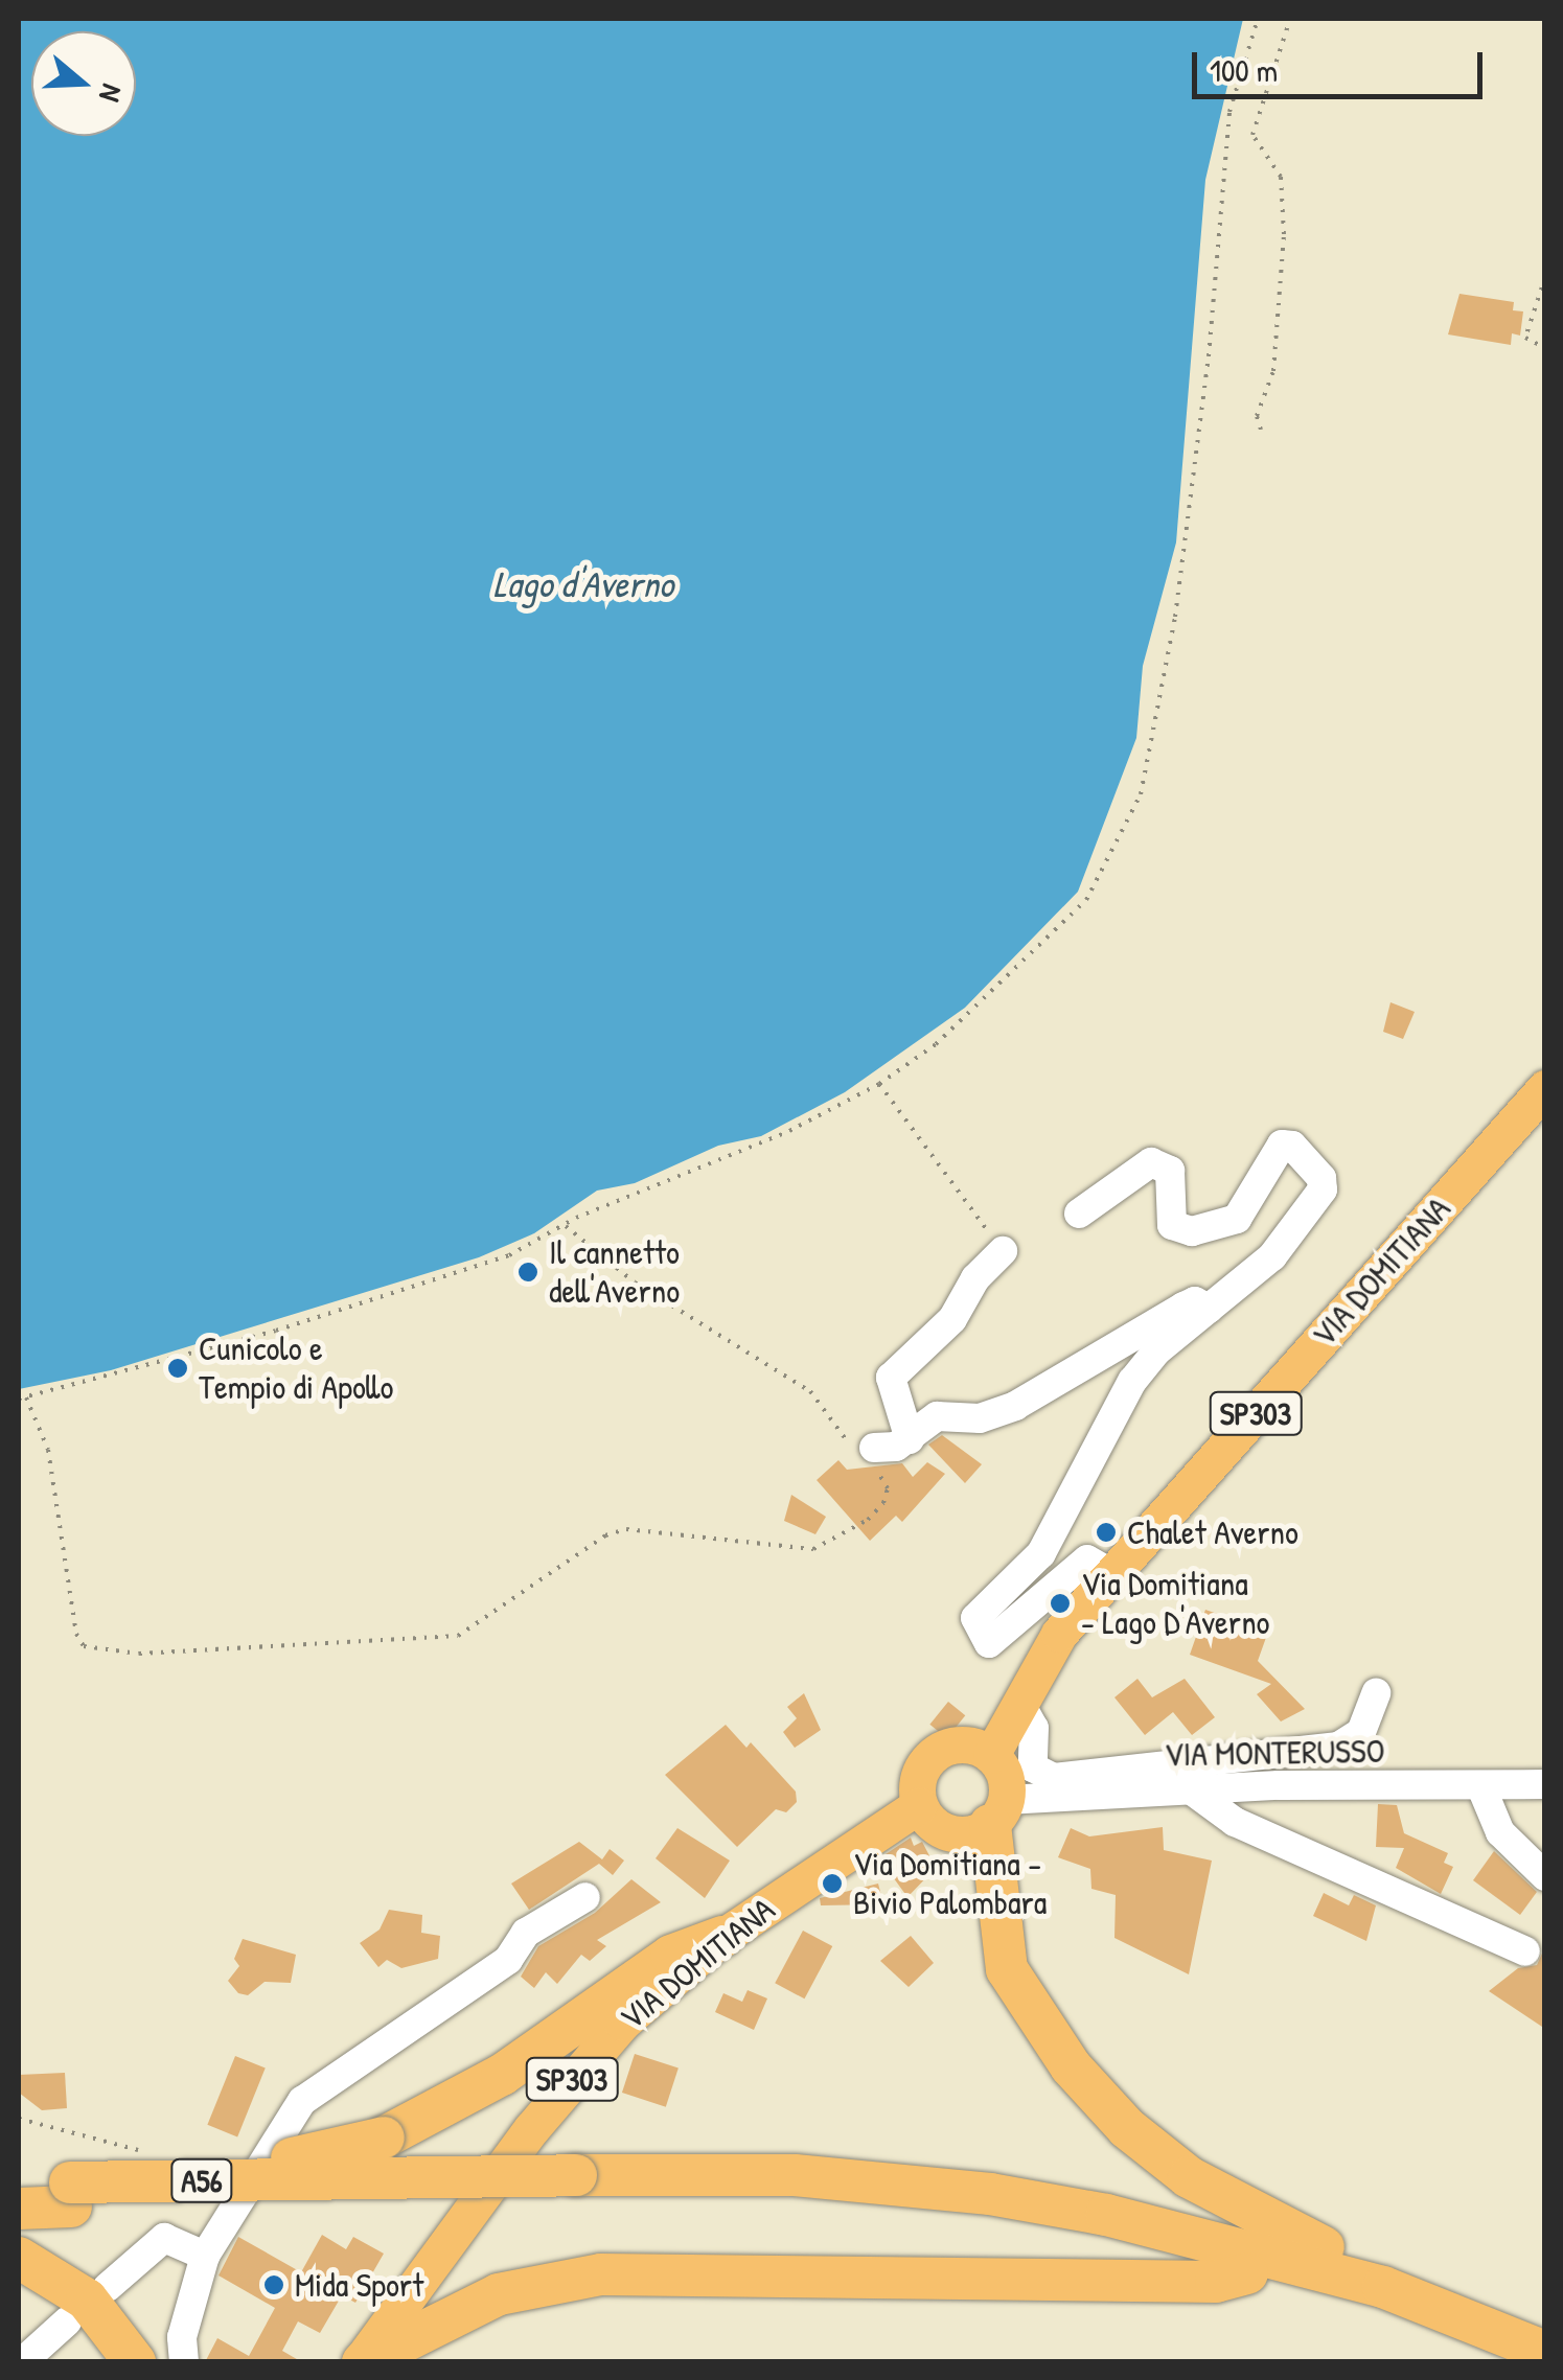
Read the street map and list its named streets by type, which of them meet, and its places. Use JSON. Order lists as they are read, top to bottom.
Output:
{
  "streets": {
    "highway": ["A56"],
    "main road": ["VIA DOMITIANA", "SP303"],
    "street": ["VIA MONTERUSSO"]
  },
  "crossings": [
    ["VIA DOMITIANA", "VIA MONTERUSSO"]
  ],
  "water": ["Lago d'Averno"],
  "places": [
    "Il cannetto dell'Averno",
    "Cunicolo e Tempio di Apollo",
    "Chalet Averno",
    "Via Domitiana - Lago D'Averno",
    "Via Domitiana - Bivio Palombara",
    "Mida Sport"
  ],
  "scale_bar": "100 m",
  "north": "right"
}
